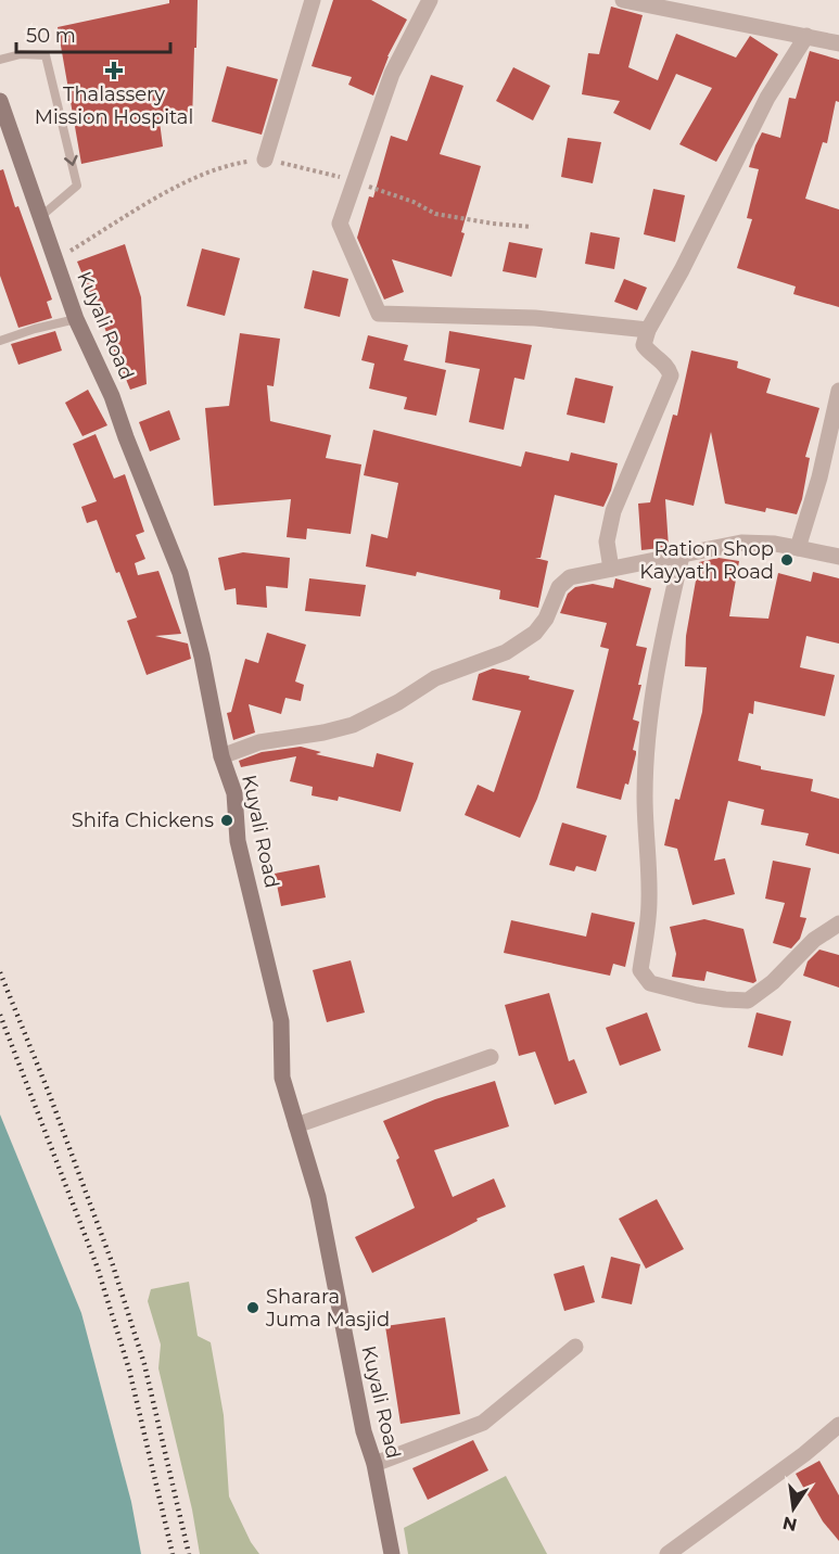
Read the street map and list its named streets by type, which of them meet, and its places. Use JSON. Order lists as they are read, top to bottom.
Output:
{
  "streets": {
    "main road": ["Kuyali Road"]
  },
  "places": {
    "health": ["Thalassery Mission Hospital"],
    "other": ["Ration Shop Kayyath Road", "Shifa Chickens", "Sharara Juma Masjid"]
  },
  "scale_bar": "50 m",
  "north": "bottom"
}
